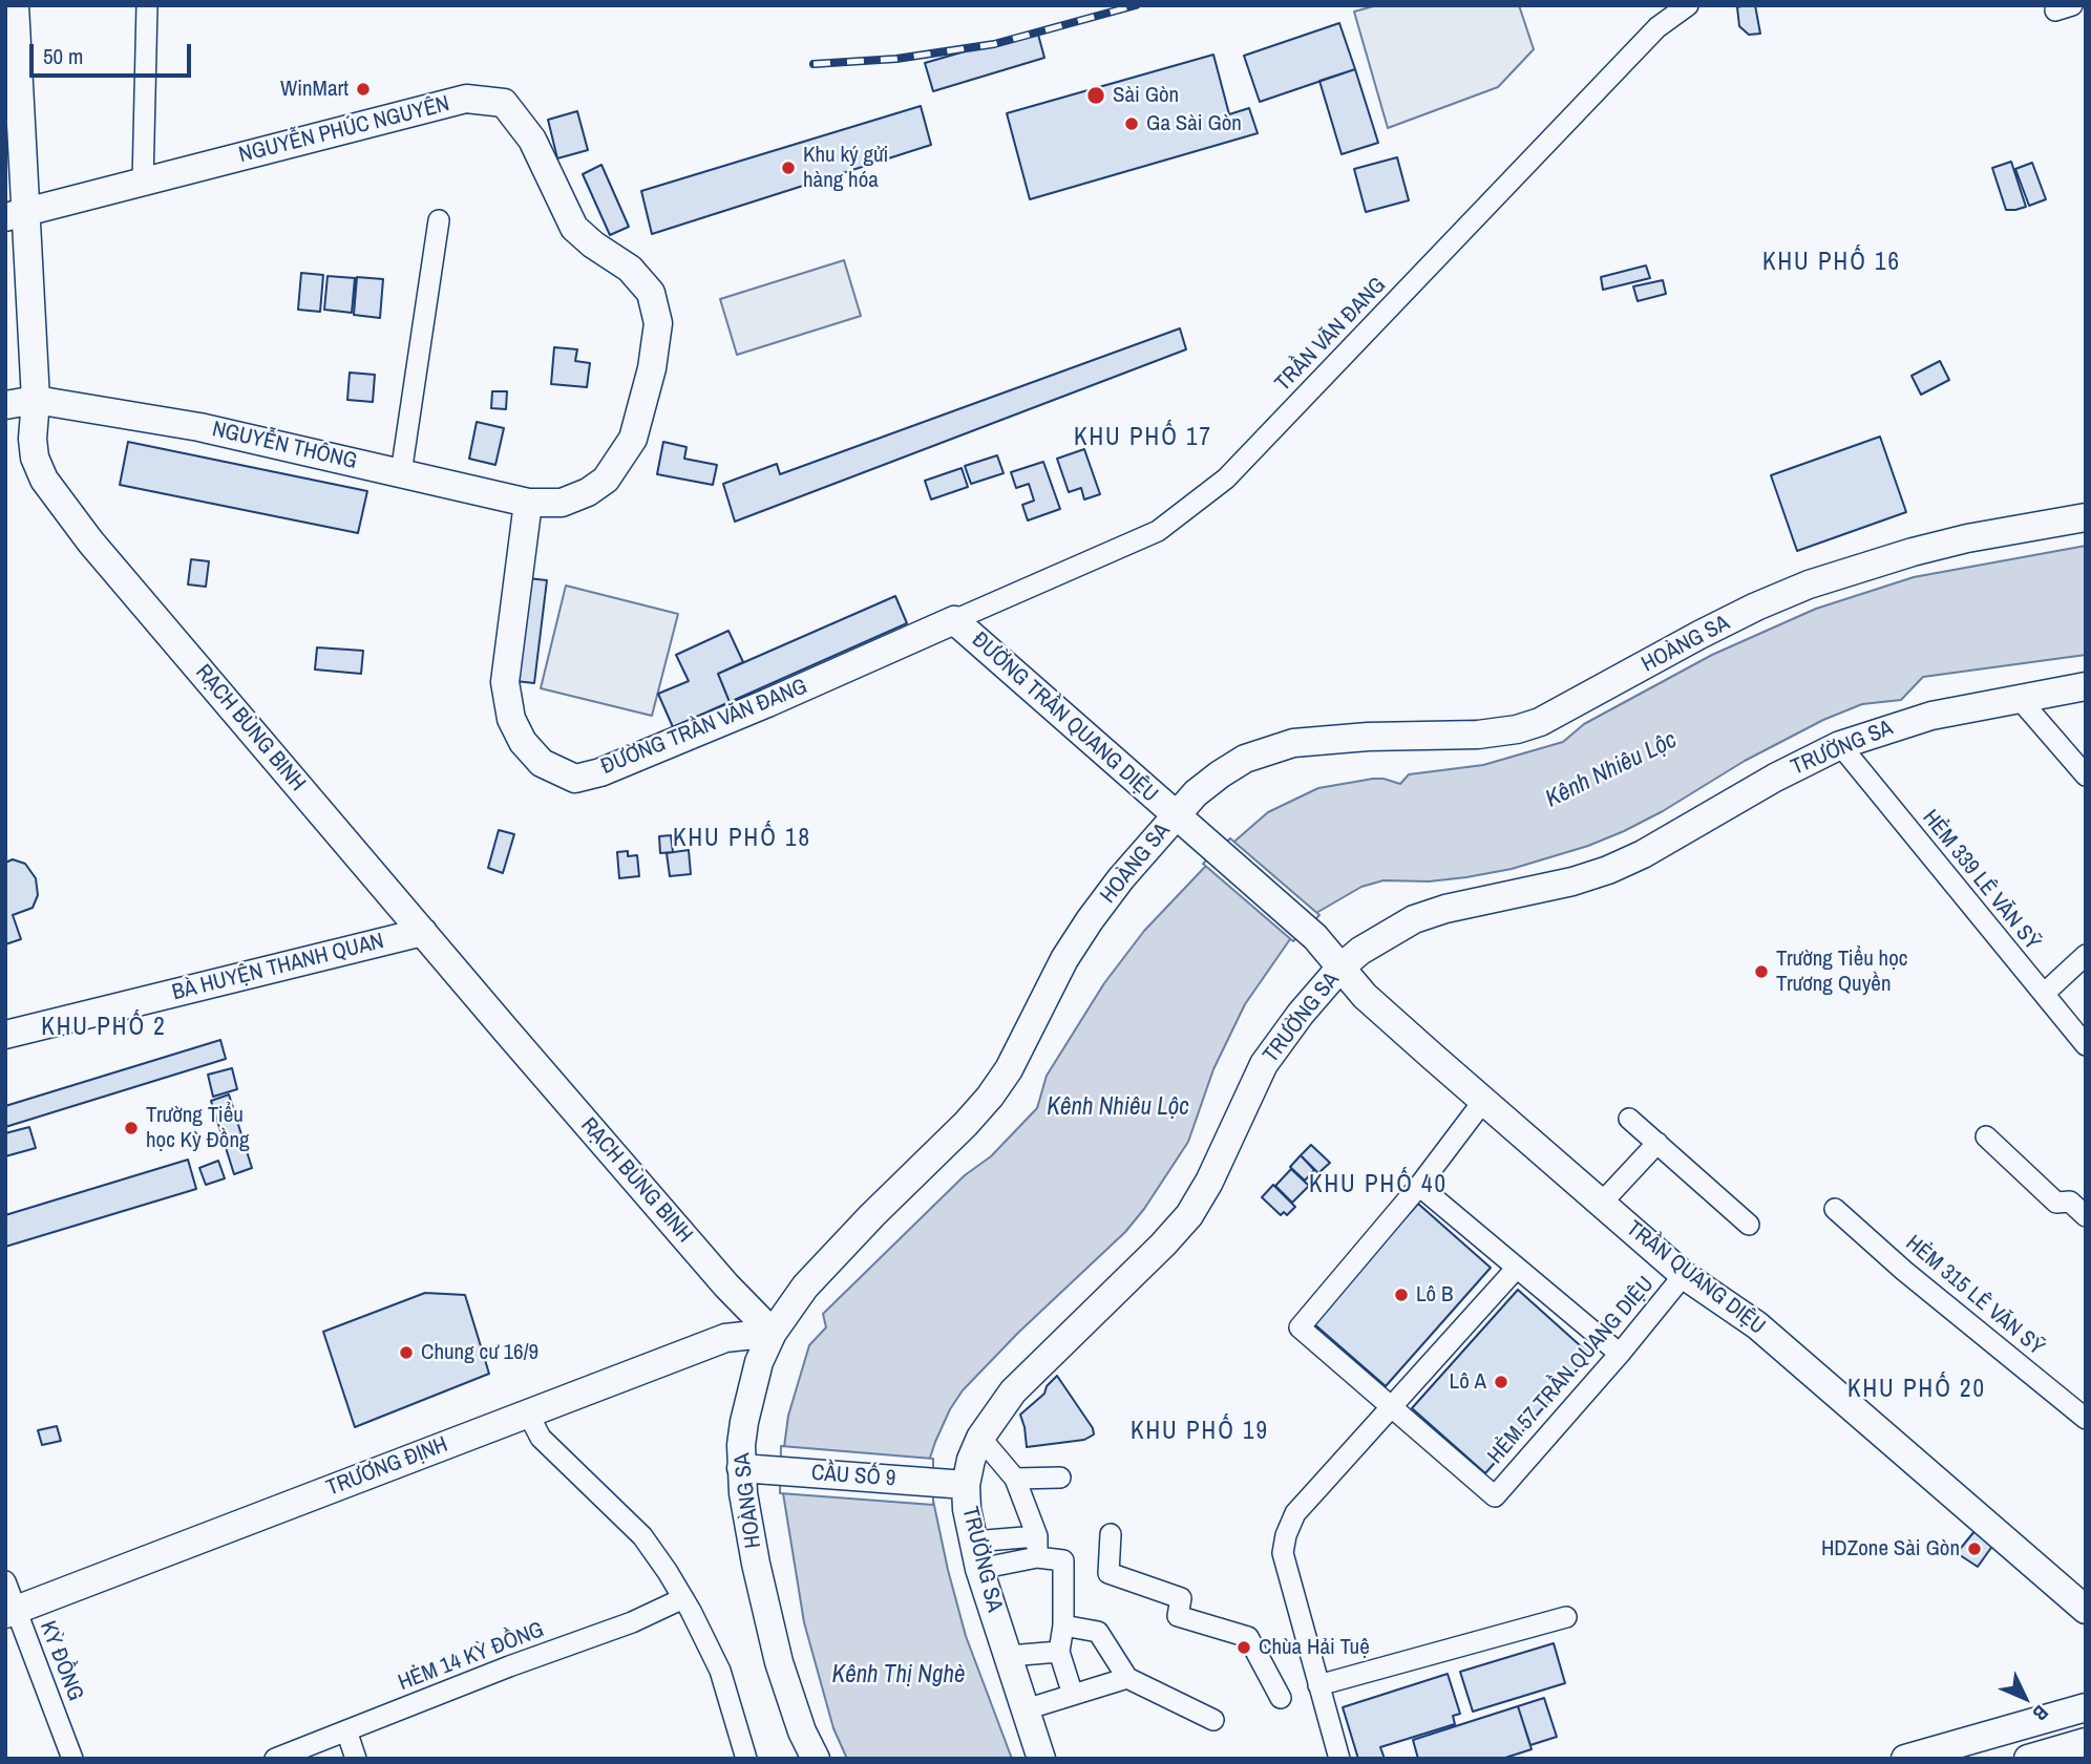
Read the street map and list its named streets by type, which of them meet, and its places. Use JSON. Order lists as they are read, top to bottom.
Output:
{
  "streets": {
    "street": [
      "NGUYỄN PHÚC NGUYÊN",
      "TRẦN VĂN ÐANG",
      "NGUYỄN THÔNG",
      "HOÀNG SA",
      "ĐƯỜNG TRẦN QUANG DIỆU",
      "ĐƯỜNG TRẦN VĂN ĐANG",
      "RẠCH BÙNG BINH",
      "TRƯỜNG SA",
      "HẺM 339 LÊ VĂN SỸ",
      "BÀ HUYỆN THANH QUAN",
      "TRẦN QUANG DIỆU",
      "HẺM 315 LÊ VĂN SỸ",
      "HẺM 57 TRẦN QUANG DIỆU",
      "TRƯƠNG ĐỊNH",
      "CẦU SỐ 9",
      "HẺM 14 KỲ ÐỒNG",
      "KỲ ÐỒNG"
    ]
  },
  "crossings": [
    ["NGUYỄN PHÚC NGUYÊN", "NGUYỄN THÔNG"],
    ["NGUYỄN PHÚC NGUYÊN", "RẠCH BÙNG BINH"],
    ["TRẦN VĂN ÐANG", "ĐƯỜNG TRẦN QUANG DIỆU"],
    ["TRẦN VĂN ÐANG", "ĐƯỜNG TRẦN VĂN ĐANG"],
    ["NGUYỄN THÔNG", "ĐƯỜNG TRẦN VĂN ĐANG"],
    ["NGUYỄN THÔNG", "RẠCH BÙNG BINH"],
    ["HOÀNG SA", "ĐƯỜNG TRẦN QUANG DIỆU"],
    ["HOÀNG SA", "RẠCH BÙNG BINH"],
    ["HOÀNG SA", "TRẦN QUANG DIỆU"],
    ["HOÀNG SA", "TRƯƠNG ĐỊNH"],
    ["HOÀNG SA", "CẦU SỐ 9"],
    ["ĐƯỜNG TRẦN QUANG DIỆU", "ĐƯỜNG TRẦN VĂN ĐANG"],
    ["ĐƯỜNG TRẦN QUANG DIỆU", "TRẦN QUANG DIỆU"],
    ["RẠCH BÙNG BINH", "BÀ HUYỆN THANH QUAN"],
    ["RẠCH BÙNG BINH", "TRƯƠNG ĐỊNH"],
    ["TRƯỜNG SA", "HẺM 339 LÊ VĂN SỸ"],
    ["TRƯỜNG SA", "TRẦN QUANG DIỆU"],
    ["TRƯỜNG SA", "CẦU SỐ 9"],
    ["TRẦN QUANG DIỆU", "HẺM 57 TRẦN QUANG DIỆU"],
    ["TRƯƠNG ĐỊNH", "KỲ ÐỒNG"]
  ],
  "districts": [
    "KHU PHỐ 16",
    "KHU PHỐ 17",
    "KHU PHỐ 18",
    "KHU PHỐ 2",
    "KHU PHỐ 40",
    "KHU PHỐ 20",
    "KHU PHỐ 19"
  ],
  "water": ["Kênh Nhiêu Lộc", "Kênh Thị Nghè"],
  "places": [
    "WinMart",
    "Sài Gòn",
    "Ga Sài Gòn",
    "Khu ký gửi hàng hóa",
    "Trường Tiểu học Trương Quyền",
    "Trường Tiểu học Kỳ Đồng",
    "Lô B",
    "Chung cư 16/9",
    "Lô A",
    "HDZone Sài Gòn",
    "Chùa Hải Tuệ"
  ],
  "scale_bar": "50 m",
  "north": "bottom right"
}
